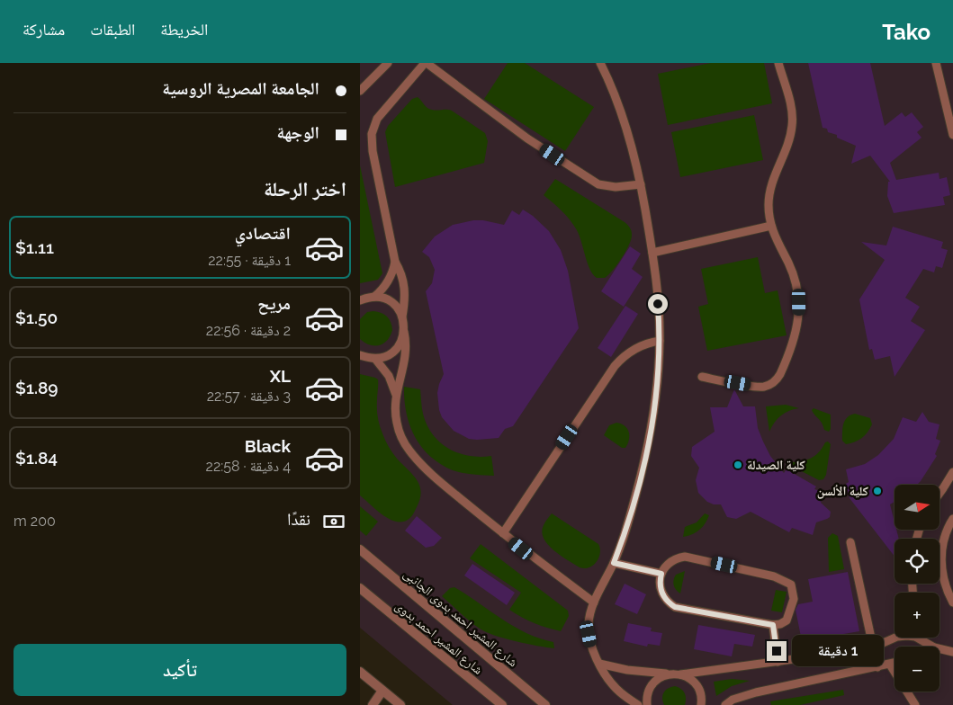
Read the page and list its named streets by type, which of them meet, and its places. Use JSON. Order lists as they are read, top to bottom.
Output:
{
  "streets": {
    "street": ["شارع المشير احمد بدوى الجانبى", "شارع المشير احمد بدوى"]
  },
  "places": ["كلية الصيدلة", "كلية الألسن"],
  "north": "right",
  "page": {
    "header": "Tako",
    "nav": ["الخريطة", "الطبقات", "مشاركة"],
    "banner": ["الجامعة المصرية الروسية", "الوجهة"],
    "heading": "اختر الرحلة",
    "list": [
      {
        "name": "اقتصادي",
        "note": "1 دقيقة · 22:55",
        "value": "$1.11"
      },
      {
        "name": "مريح",
        "note": "2 دقيقة · 22:56",
        "value": "$1.50"
      },
      {
        "name": "XL",
        "note": "3 دقيقة · 22:57",
        "value": "$1.89"
      },
      {
        "name": "Black",
        "note": "4 دقيقة · 22:58",
        "value": "$1.84"
      }
    ],
    "map_buttons": ["+", "−"],
    "pay": ["نقدًا", "200 m"],
    "bubble": "1 دقيقة",
    "buttons": "تأكيد"
  }
}
